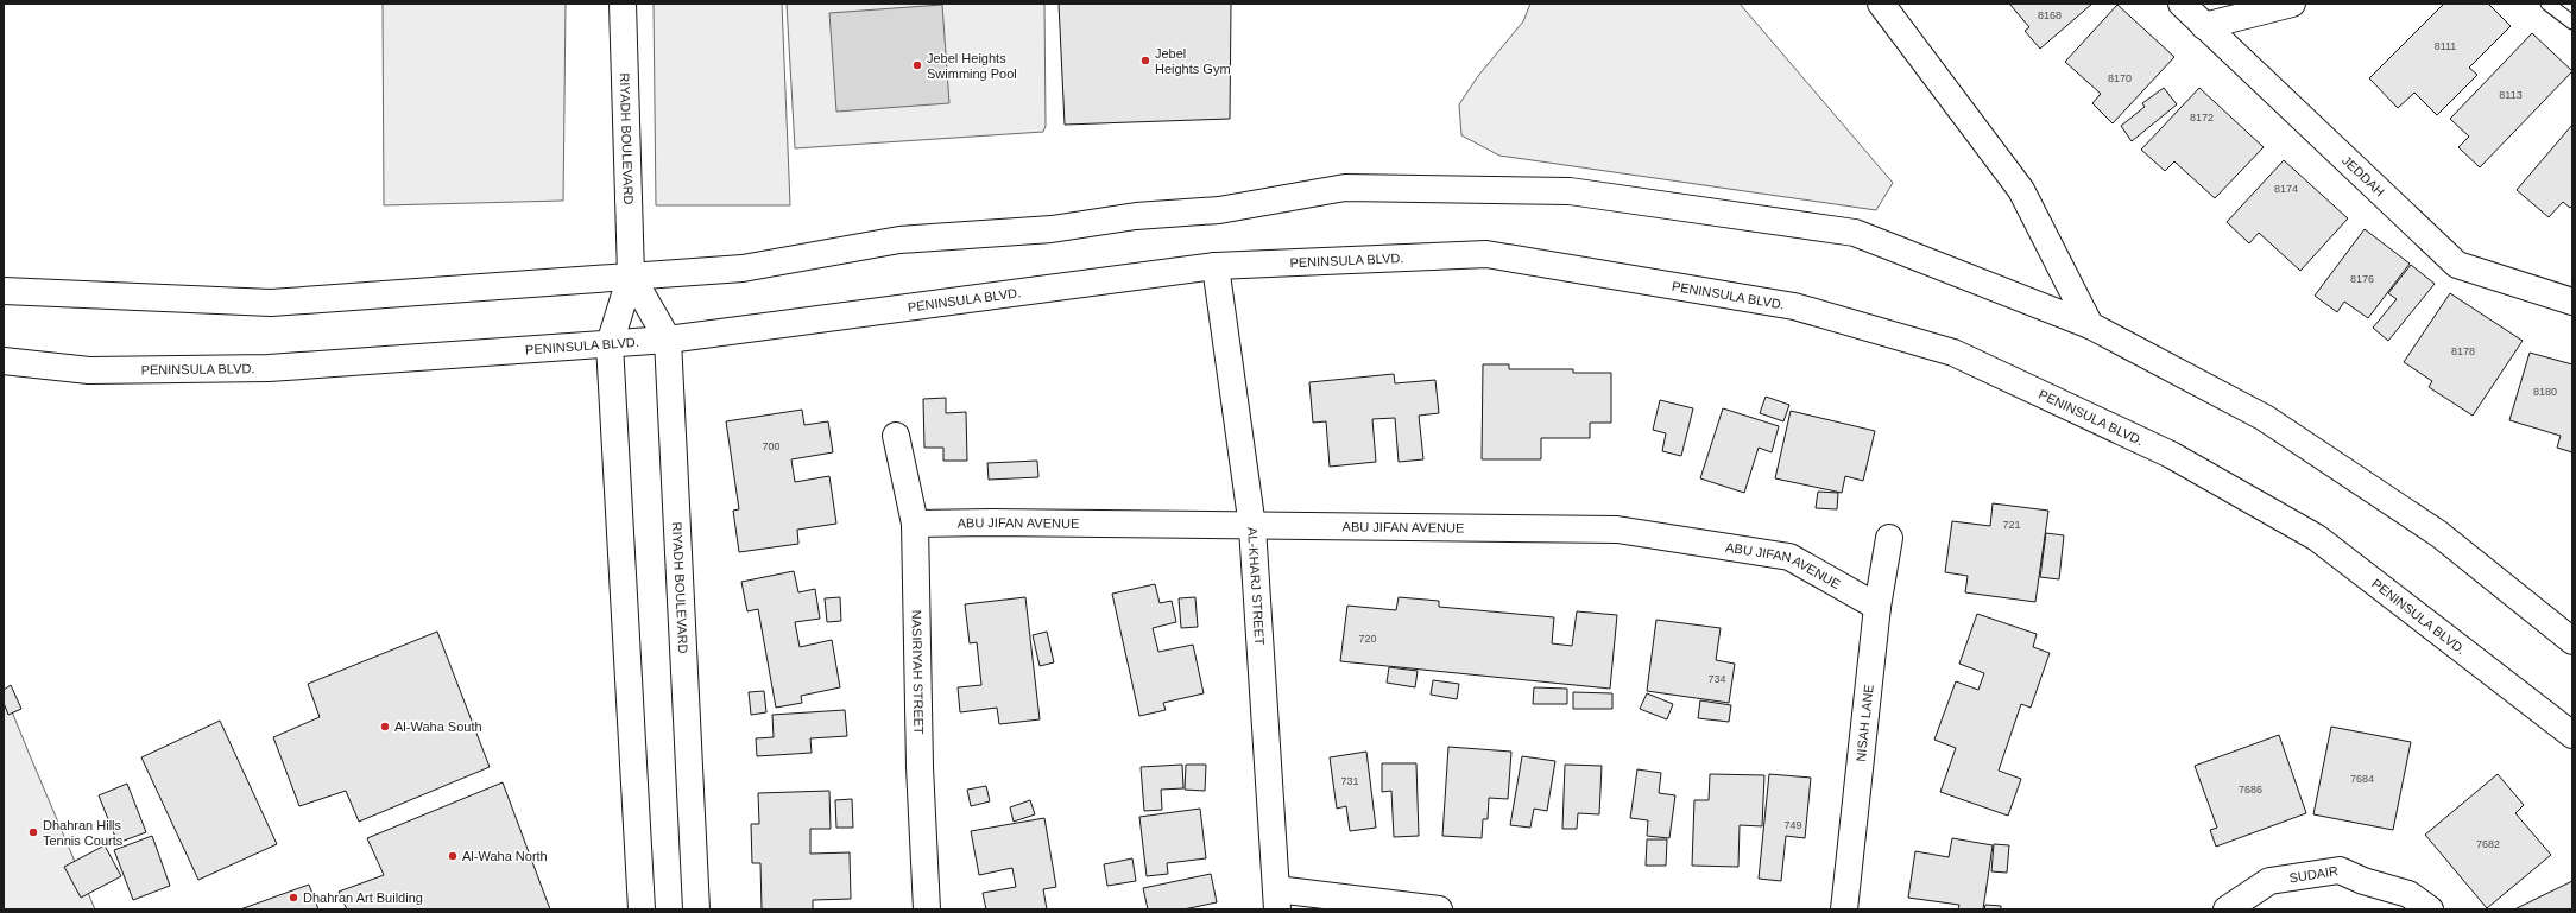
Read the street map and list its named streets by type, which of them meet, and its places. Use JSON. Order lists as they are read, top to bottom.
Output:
{
  "streets": {
    "main road": [
      "RIYADH BOULEVARD",
      "JEDDAH",
      "PENINSULA BLVD.",
      "ABU JIFAN AVENUE",
      "AL-KHARJ STREET",
      "NASIRIYAH STREET",
      "NISAH LANE",
      "SUDAIR"
    ]
  },
  "crossings": [
    ["RIYADH BOULEVARD", "PENINSULA BLVD."],
    ["PENINSULA BLVD.", "AL-KHARJ STREET"],
    ["ABU JIFAN AVENUE", "AL-KHARJ STREET"],
    ["ABU JIFAN AVENUE", "NASIRIYAH STREET"],
    ["ABU JIFAN AVENUE", "NISAH LANE"]
  ],
  "places": [
    "Jebel Heights Gym",
    "Jebel Heights Swimming Pool",
    "Al-Waha South",
    "Dhahran Hills Tennis Courts",
    "Al-Waha North",
    "Dhahran Art Building"
  ],
  "house_numbers": [
    "8168",
    "8111",
    "8170",
    "8113",
    "8172",
    "8174",
    "8176",
    "8178",
    "8180",
    "700",
    "721",
    "720",
    "734",
    "7684",
    "731",
    "7686",
    "749",
    "7682"
  ]
}
